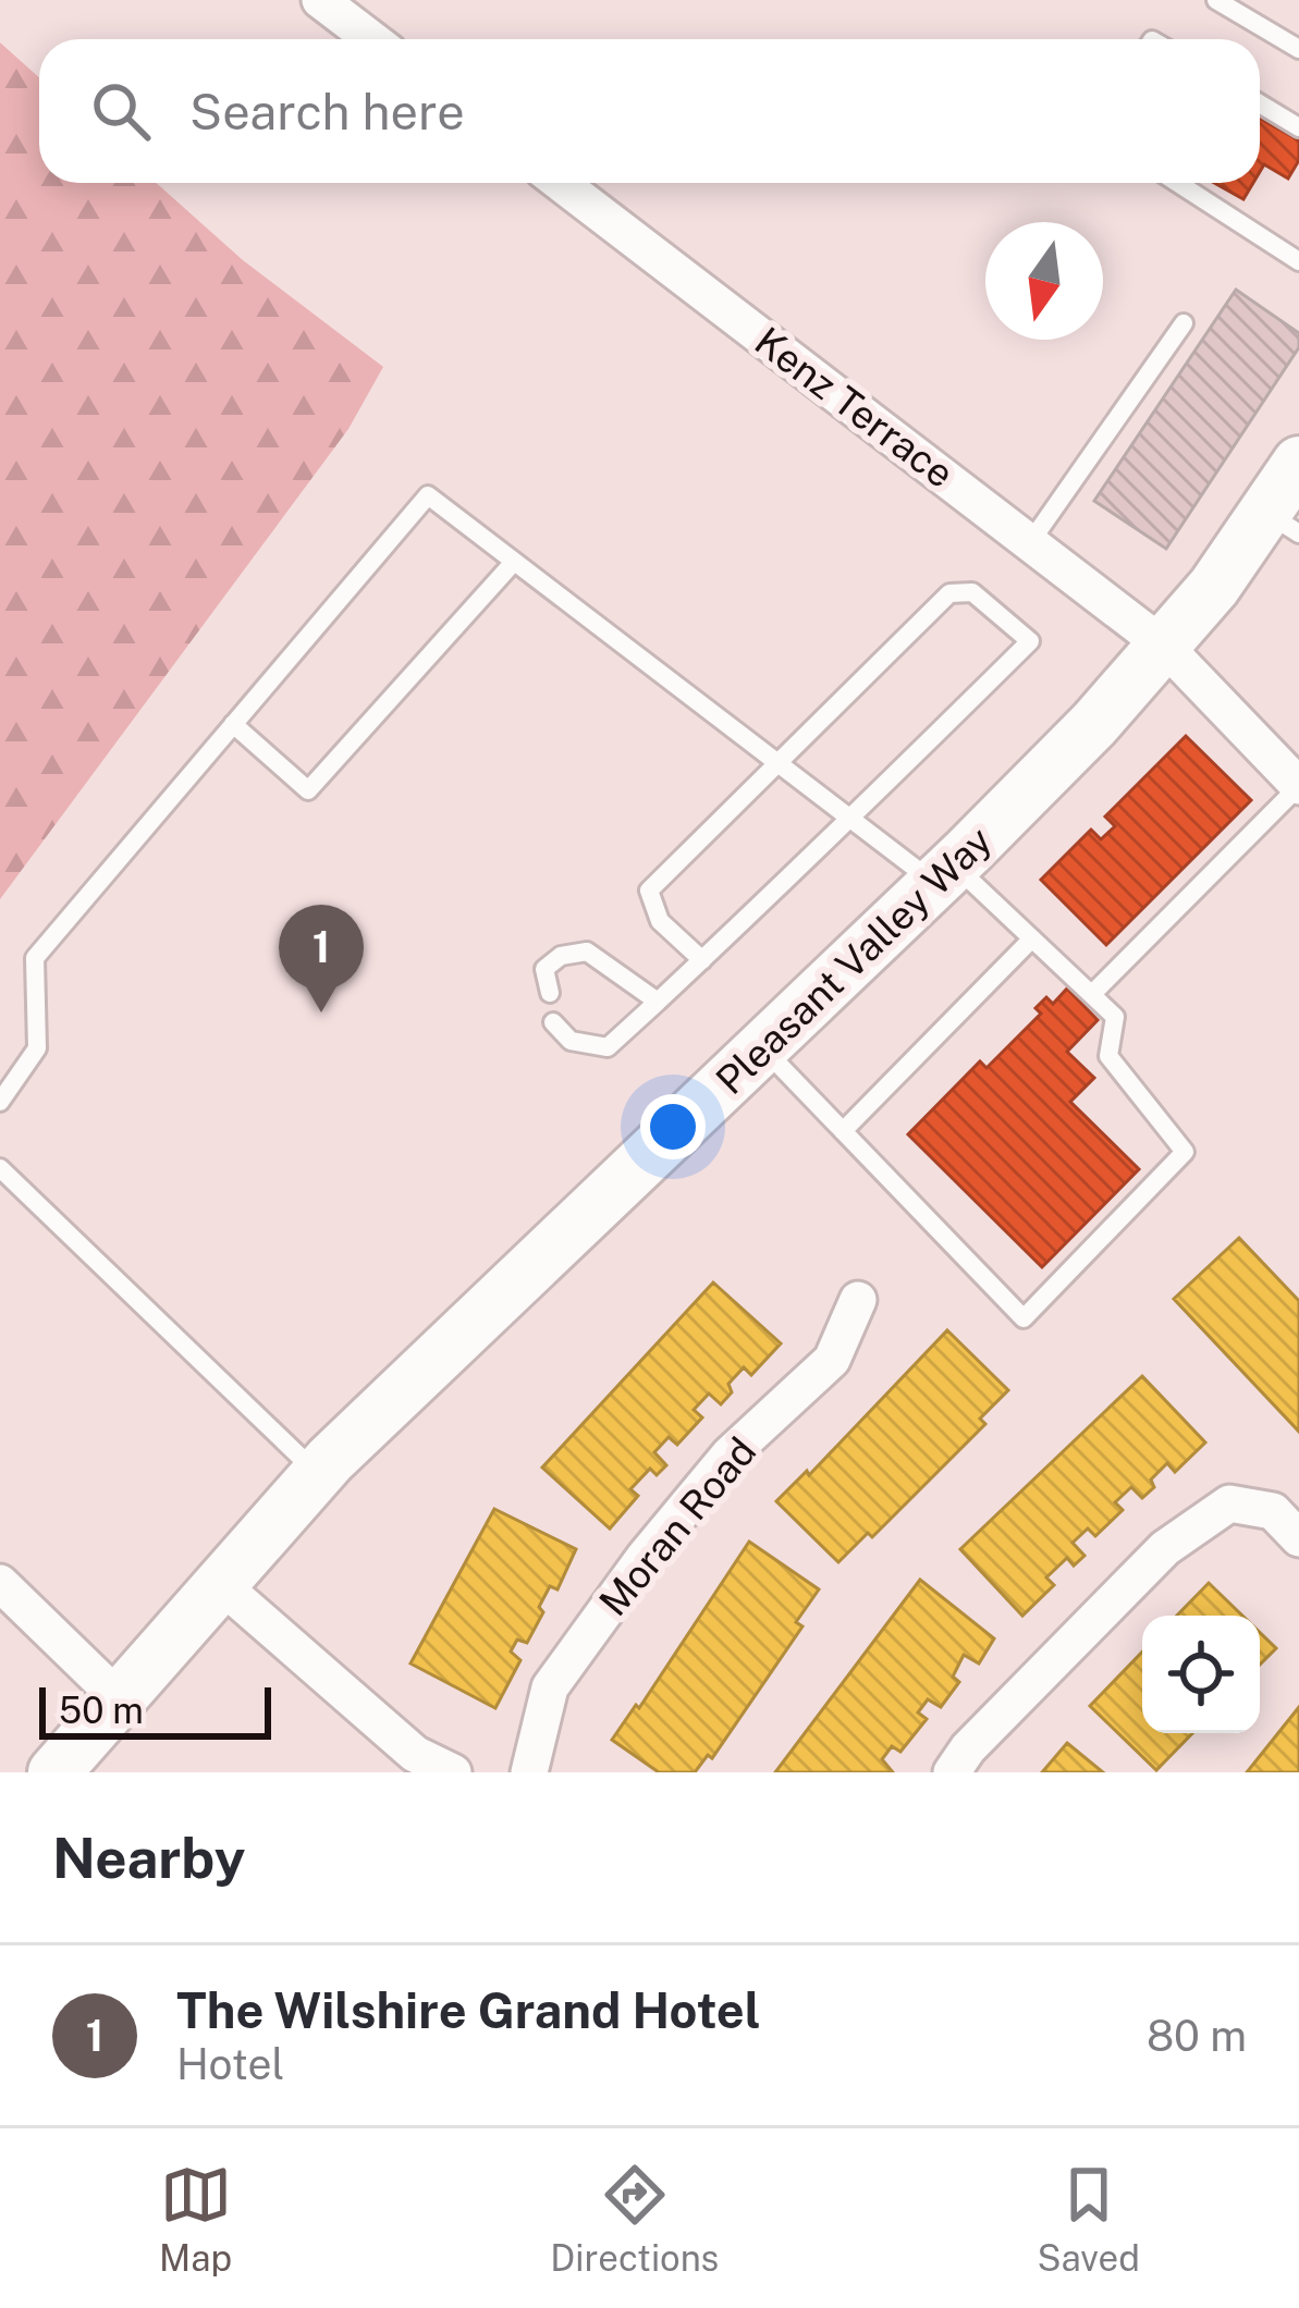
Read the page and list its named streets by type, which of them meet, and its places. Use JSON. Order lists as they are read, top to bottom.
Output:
{
  "streets": {
    "main road": ["Pleasant Valley Way"],
    "street": ["Kenz Terrace", "Moran Road"]
  },
  "crossings": [
    ["Kenz Terrace", "Pleasant Valley Way"]
  ],
  "scale_bar": "50 m",
  "north": "bottom",
  "page": {
    "search": "Search here",
    "pins": "1",
    "scale": "50 m",
    "heading": "Nearby",
    "list": [
      {
        "mark": "1",
        "name": "The Wilshire Grand Hotel",
        "note": "Hotel",
        "value": "80 m"
      }
    ],
    "nav": ["Map", "Directions", "Saved"]
  }
}
